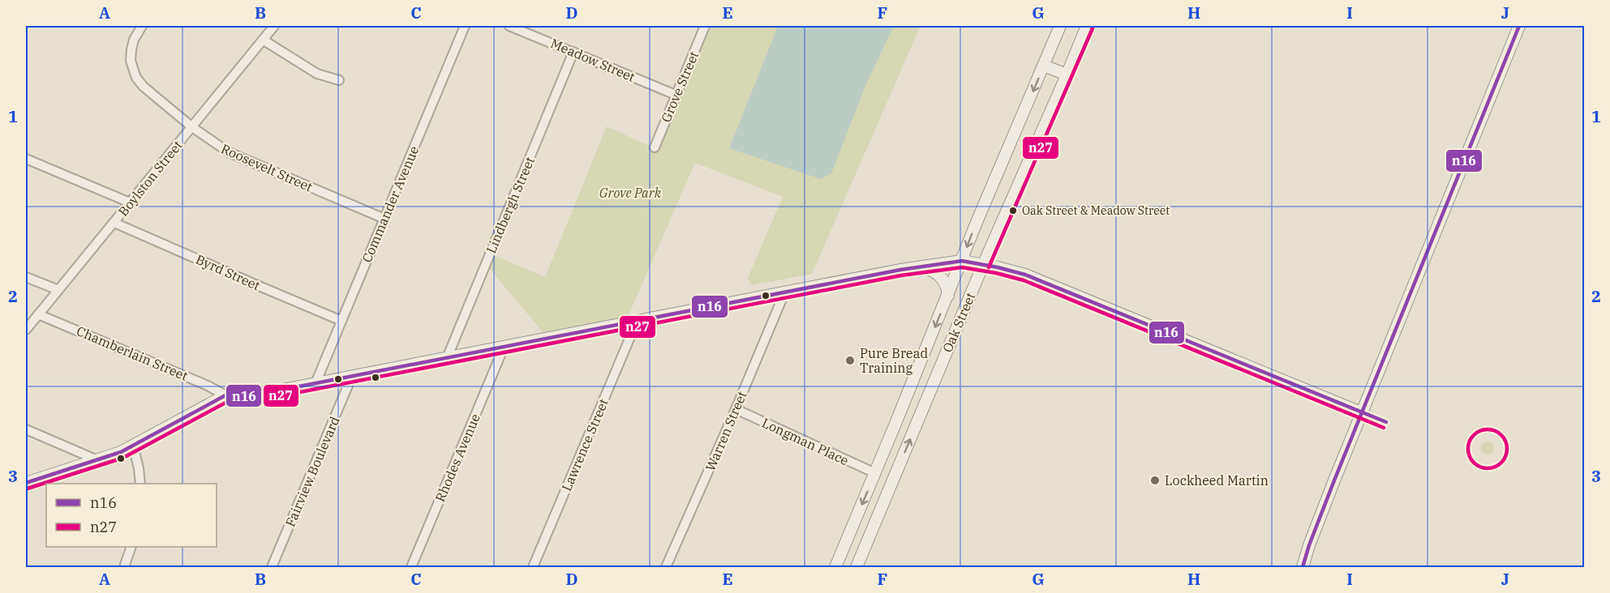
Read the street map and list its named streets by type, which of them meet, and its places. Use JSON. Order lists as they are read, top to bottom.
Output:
{
  "streets": {
    "street": [
      "Meadow Street",
      "Grove Street",
      "Roosevelt Street",
      "Boylston Street",
      "Commander Avenue",
      "Lindbergh Street",
      "Byrd Street",
      "Oak Street",
      "Chamberlain Street",
      "Warren Street",
      "Longman Place",
      "Lawrence Street",
      "Rhodes Avenue",
      "Fairview Boulevard"
    ]
  },
  "crossings": [
    ["Meadow Street", "Grove Street"],
    ["Meadow Street", "Lindbergh Street"],
    ["Roosevelt Street", "Boylston Street"],
    ["Roosevelt Street", "Commander Avenue"],
    ["Boylston Street", "Byrd Street"],
    ["Boylston Street", "Chamberlain Street"],
    ["Commander Avenue", "Byrd Street"],
    ["Oak Street", "Longman Place"],
    ["Warren Street", "Longman Place"]
  ],
  "parks": ["Grove Park"],
  "places": ["Oak Street & Meadow Street", "Pure Bread Training", "Lockheed Martin"],
  "lines": ["transit line n16", "transit line n27"],
  "legend": ["n16", "n27"],
  "grid": {
    "columns": [
      "A",
      "B",
      "C",
      "D",
      "E",
      "F",
      "G",
      "H",
      "I",
      "J"
    ],
    "rows": ["1", "2", "3"]
  }
}
